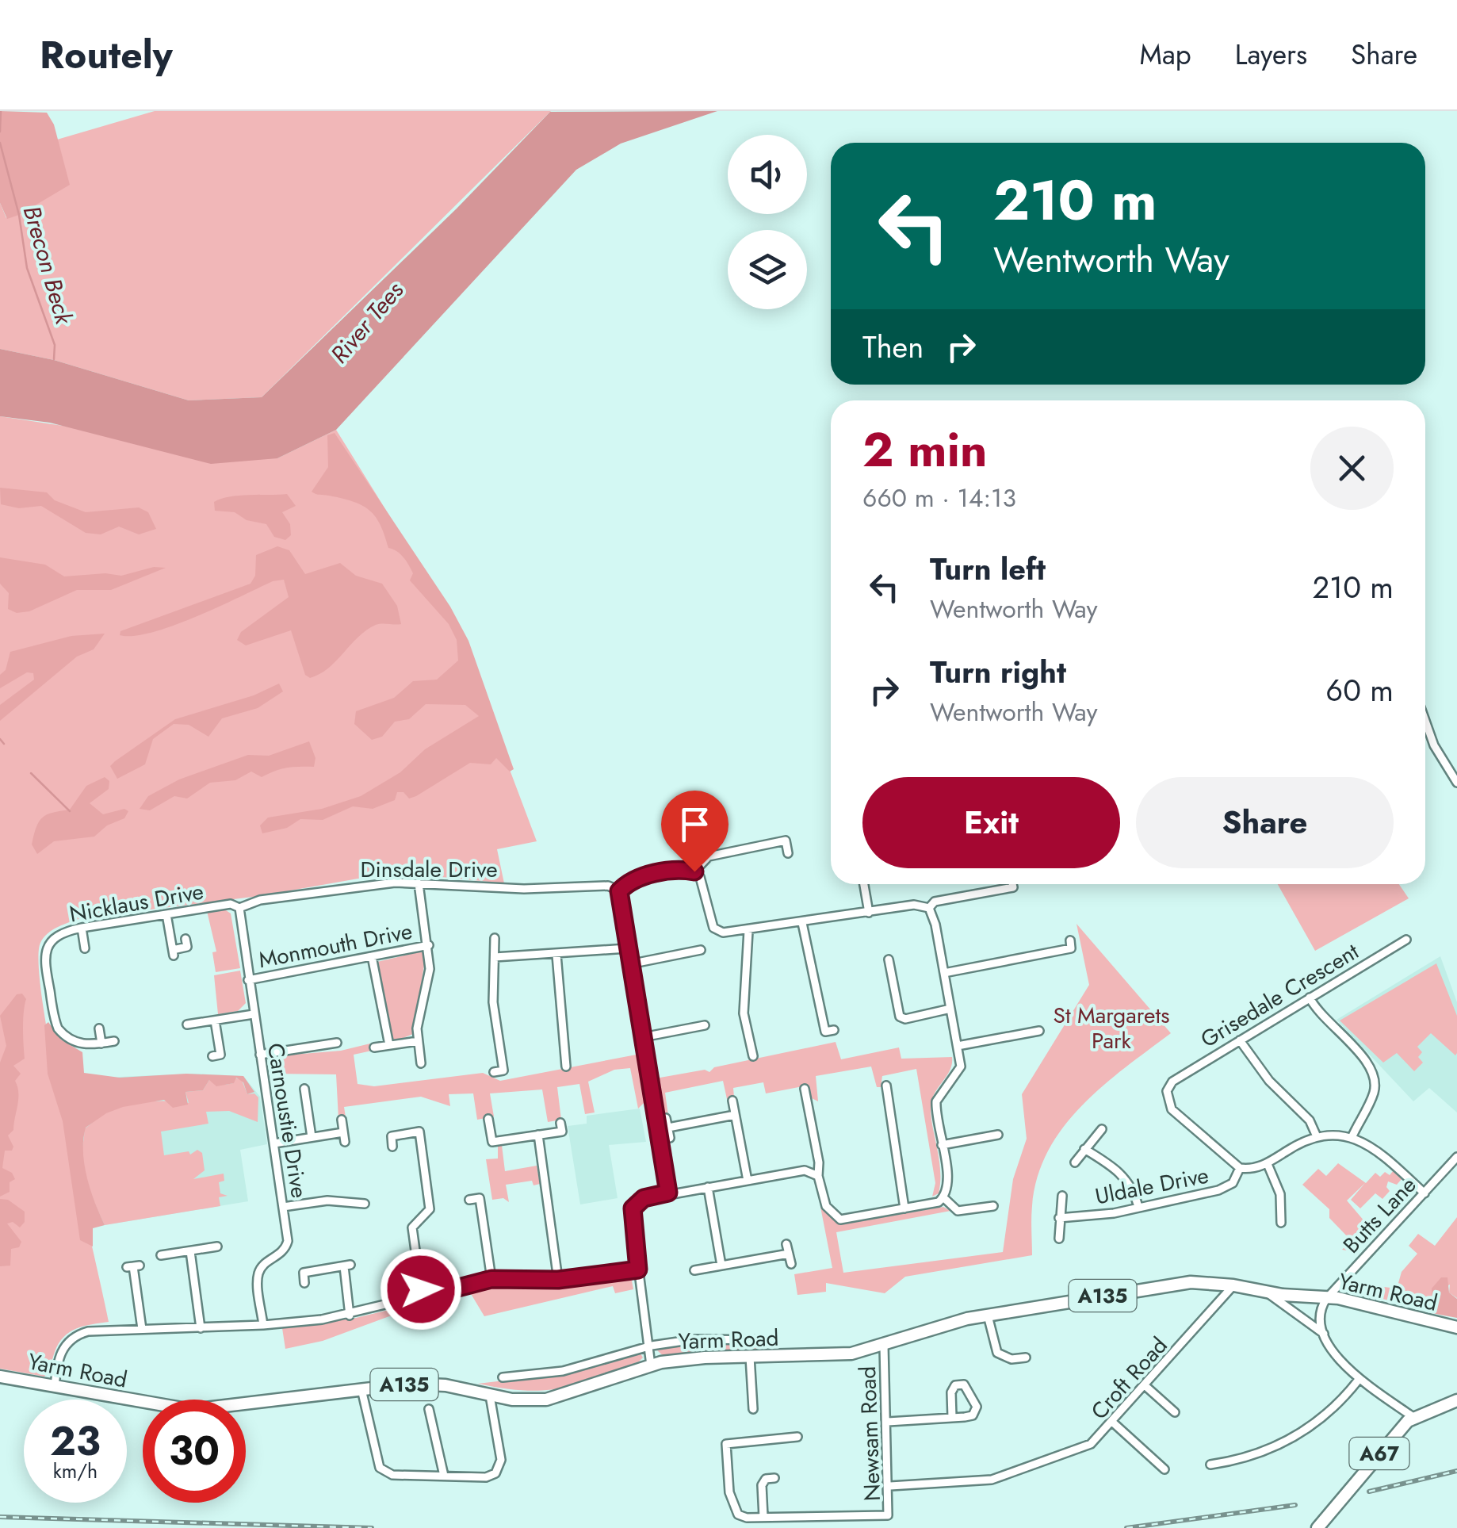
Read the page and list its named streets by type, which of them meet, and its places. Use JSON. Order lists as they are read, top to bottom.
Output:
{
  "streets": {
    "main road": ["Yarm Road", "A135", "A67"],
    "street": [
      "Dinsdale Drive",
      "Nicklaus Drive",
      "Monmouth Drive",
      "Grisedale Crescent",
      "Carnoustie Drive",
      "Uldale Drive",
      "Butts Lane",
      "Croft Road",
      "Newsam Road"
    ]
  },
  "crossings": [
    ["Dinsdale Drive", "Nicklaus Drive"],
    ["Dinsdale Drive", "Carnoustie Drive"],
    ["Nicklaus Drive", "Carnoustie Drive"],
    ["Monmouth Drive", "Carnoustie Drive"],
    ["Grisedale Crescent", "Uldale Drive"],
    ["Butts Lane", "Yarm Road"],
    ["Yarm Road", "Croft Road"],
    ["Yarm Road", "Newsam Road"],
    ["Croft Road", "Newsam Road"]
  ],
  "water": ["Brecon Beck", "River Tees"],
  "parks": ["St Margarets Park"],
  "page": {
    "header": "Routely",
    "nav": ["Map", "Layers", "Share"],
    "turn": ["210 m", "Wentworth Way"],
    "then": "Then",
    "heading": ["2 min", "660 m · 14:13"],
    "list": [
      {
        "name": "Turn left",
        "note": "Wentworth Way",
        "value": "210 m"
      },
      {
        "name": "Turn right",
        "note": "Wentworth Way",
        "value": "60 m"
      }
    ],
    "buttons": ["Exit", "Share"],
    "speed": "23 km/h",
    "limit": "30"
  }
}
